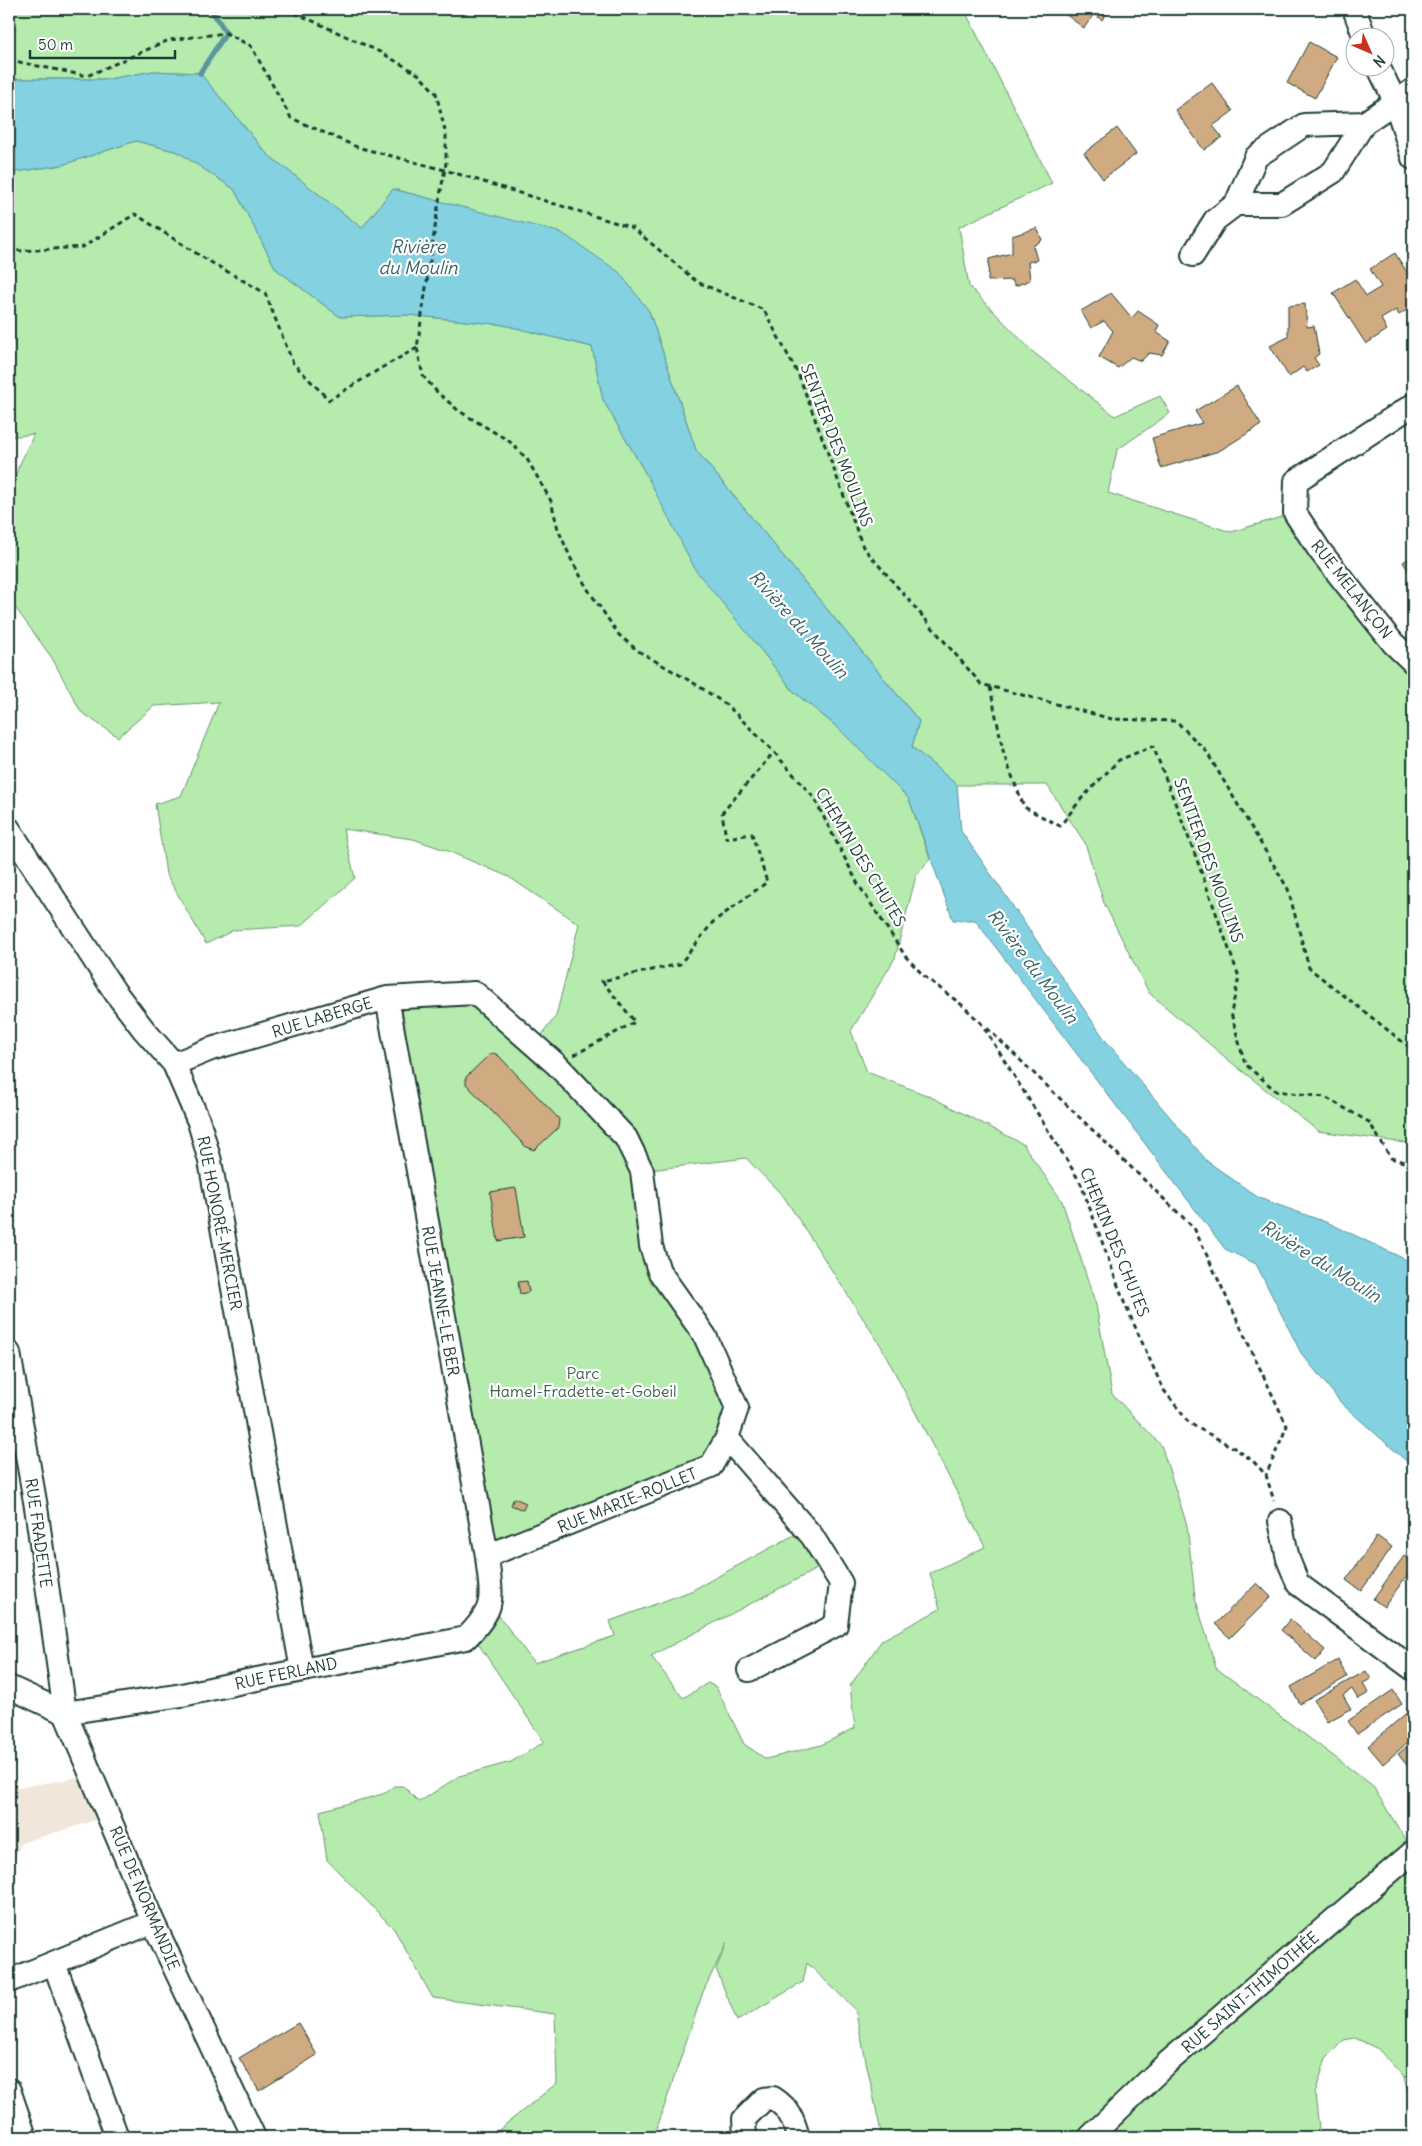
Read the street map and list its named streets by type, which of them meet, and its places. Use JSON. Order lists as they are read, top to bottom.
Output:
{
  "streets": {
    "street": [
      "RUE MELANÇON",
      "RUE LABERGE",
      "RUE HONORÉ-MERCIER",
      "RUE JEANNE-LE BER",
      "RUE MARIE-ROLLET",
      "RUE FRADETTE",
      "RUE FERLAND",
      "RUE DE NORMANDIE",
      "RUE SAINT-THIMOTHÉE"
    ],
    "path": ["SENTIER DES MOULINS", "CHEMIN DES CHUTES"]
  },
  "crossings": [
    ["SENTIER DES MOULINS", "CHEMIN DES CHUTES"],
    ["RUE LABERGE", "RUE HONORÉ-MERCIER"],
    ["RUE LABERGE", "RUE JEANNE-LE BER"],
    ["RUE LABERGE", "RUE MARIE-ROLLET"],
    ["RUE HONORÉ-MERCIER", "RUE FERLAND"],
    ["RUE JEANNE-LE BER", "RUE MARIE-ROLLET"],
    ["RUE JEANNE-LE BER", "RUE FERLAND"],
    ["RUE FRADETTE", "RUE FERLAND"],
    ["RUE FRADETTE", "RUE DE NORMANDIE"],
    ["RUE FERLAND", "RUE DE NORMANDIE"]
  ],
  "water": ["Rivière du Moulin"],
  "parks": ["Parc Hamel-Fradette-et-Gobeil"],
  "scale_bar": "50 m",
  "north": "bottom right"
}
